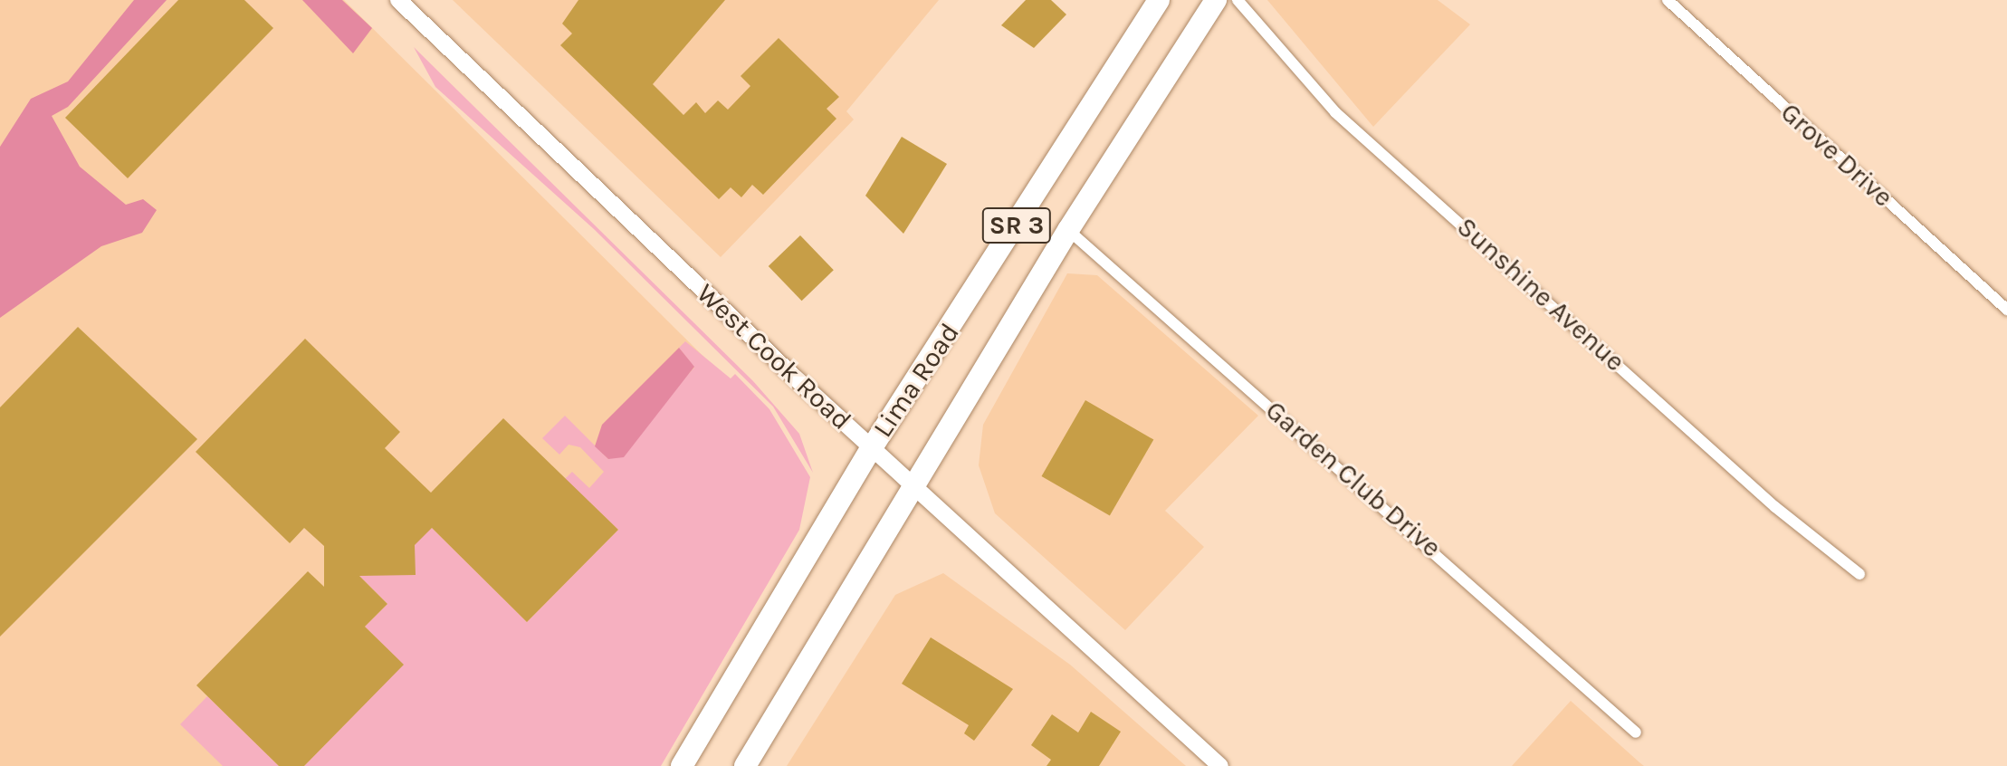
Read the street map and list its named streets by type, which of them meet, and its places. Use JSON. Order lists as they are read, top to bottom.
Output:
{
  "streets": {
    "highway": ["SR 3", "Lima Road"],
    "main road": ["West Cook Road"],
    "street": ["Grove Drive", "Sunshine Avenue", "Garden Club Drive"]
  },
  "crossings": [
    ["West Cook Road", "Lima Road"],
    ["Lima Road", "Garden Club Drive"]
  ]
}
